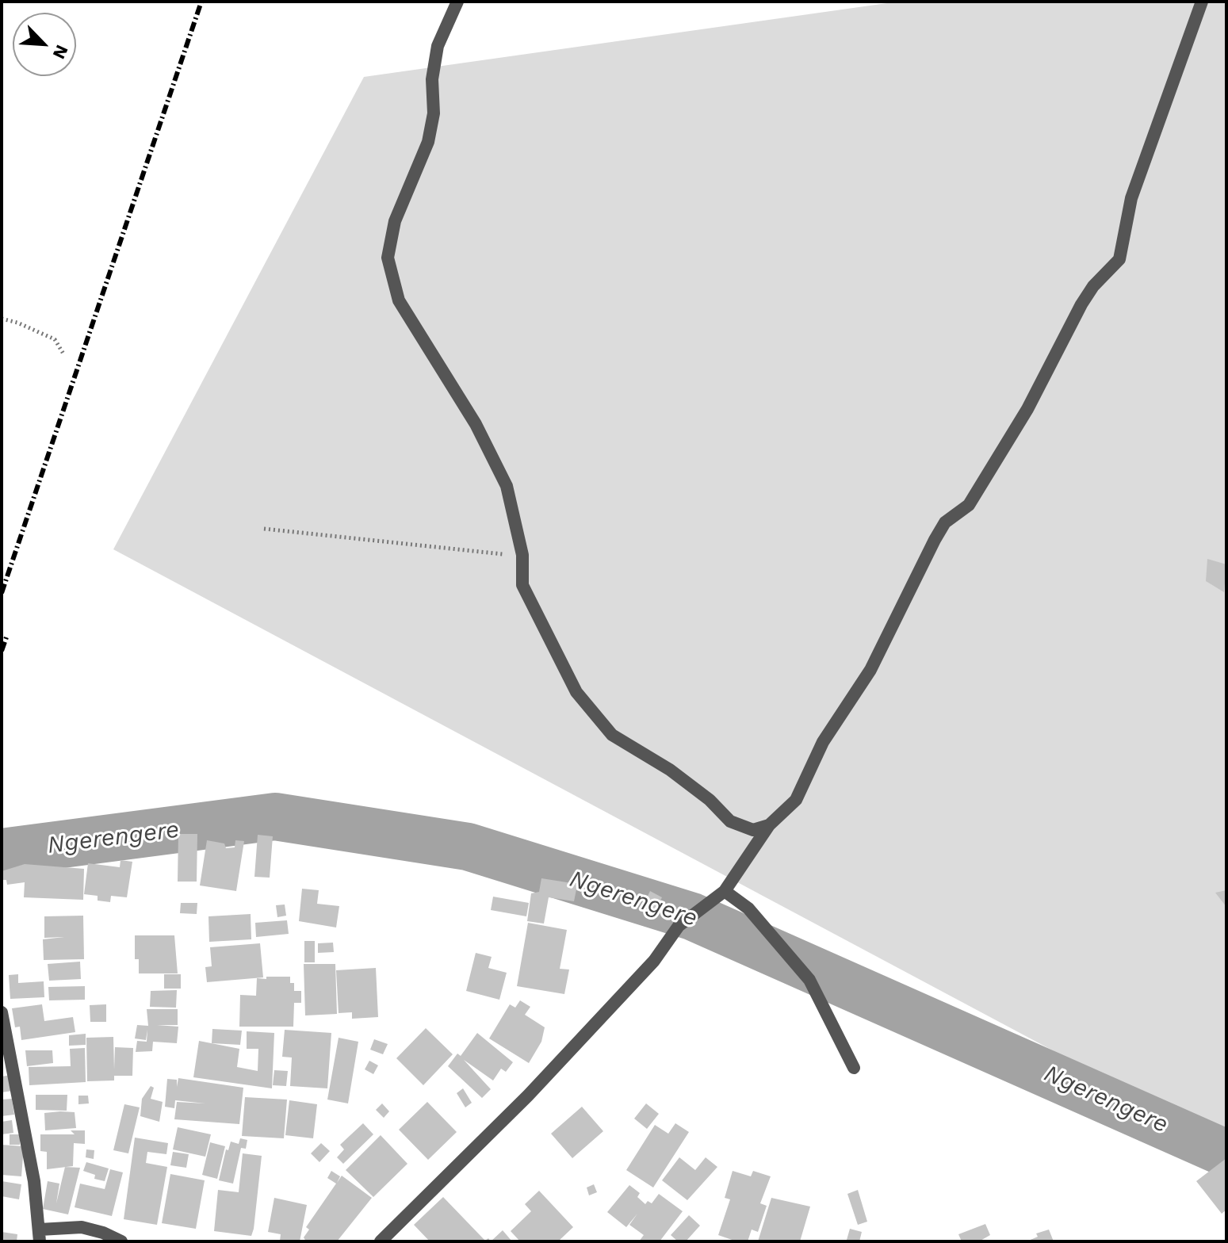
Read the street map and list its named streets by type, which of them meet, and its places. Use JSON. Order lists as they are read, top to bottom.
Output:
{
  "water": ["Ngerengere"],
  "north": "bottom right"
}
